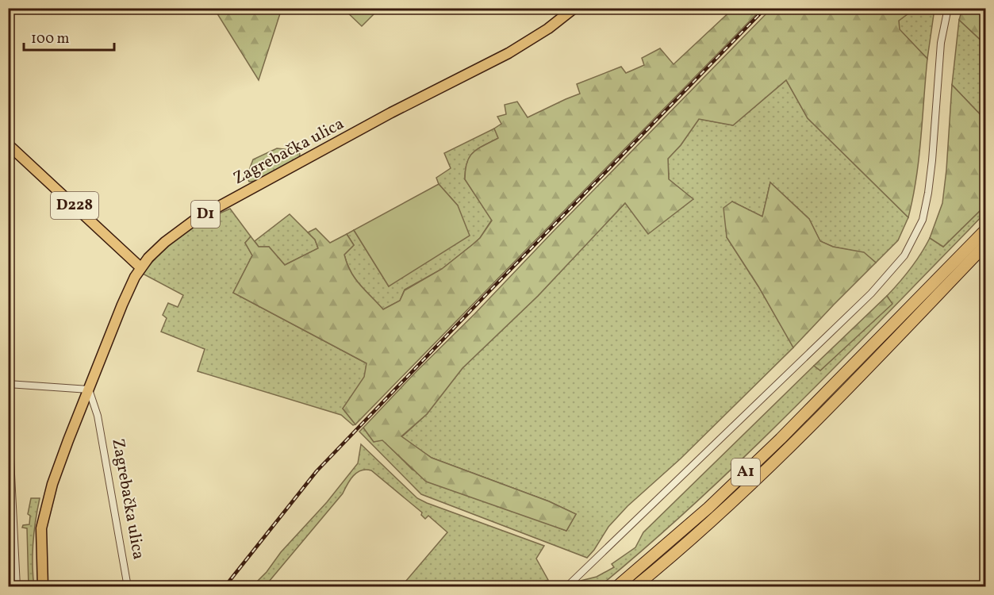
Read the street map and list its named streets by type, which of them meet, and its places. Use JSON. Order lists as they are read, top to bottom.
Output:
{
  "streets": {
    "highway": ["A1"],
    "main road": ["Zagrebačka ulica", "D228", "D1"]
  },
  "crossings": [
    ["Zagrebačka ulica", "D228"]
  ],
  "scale_bar": "100 m"
}
